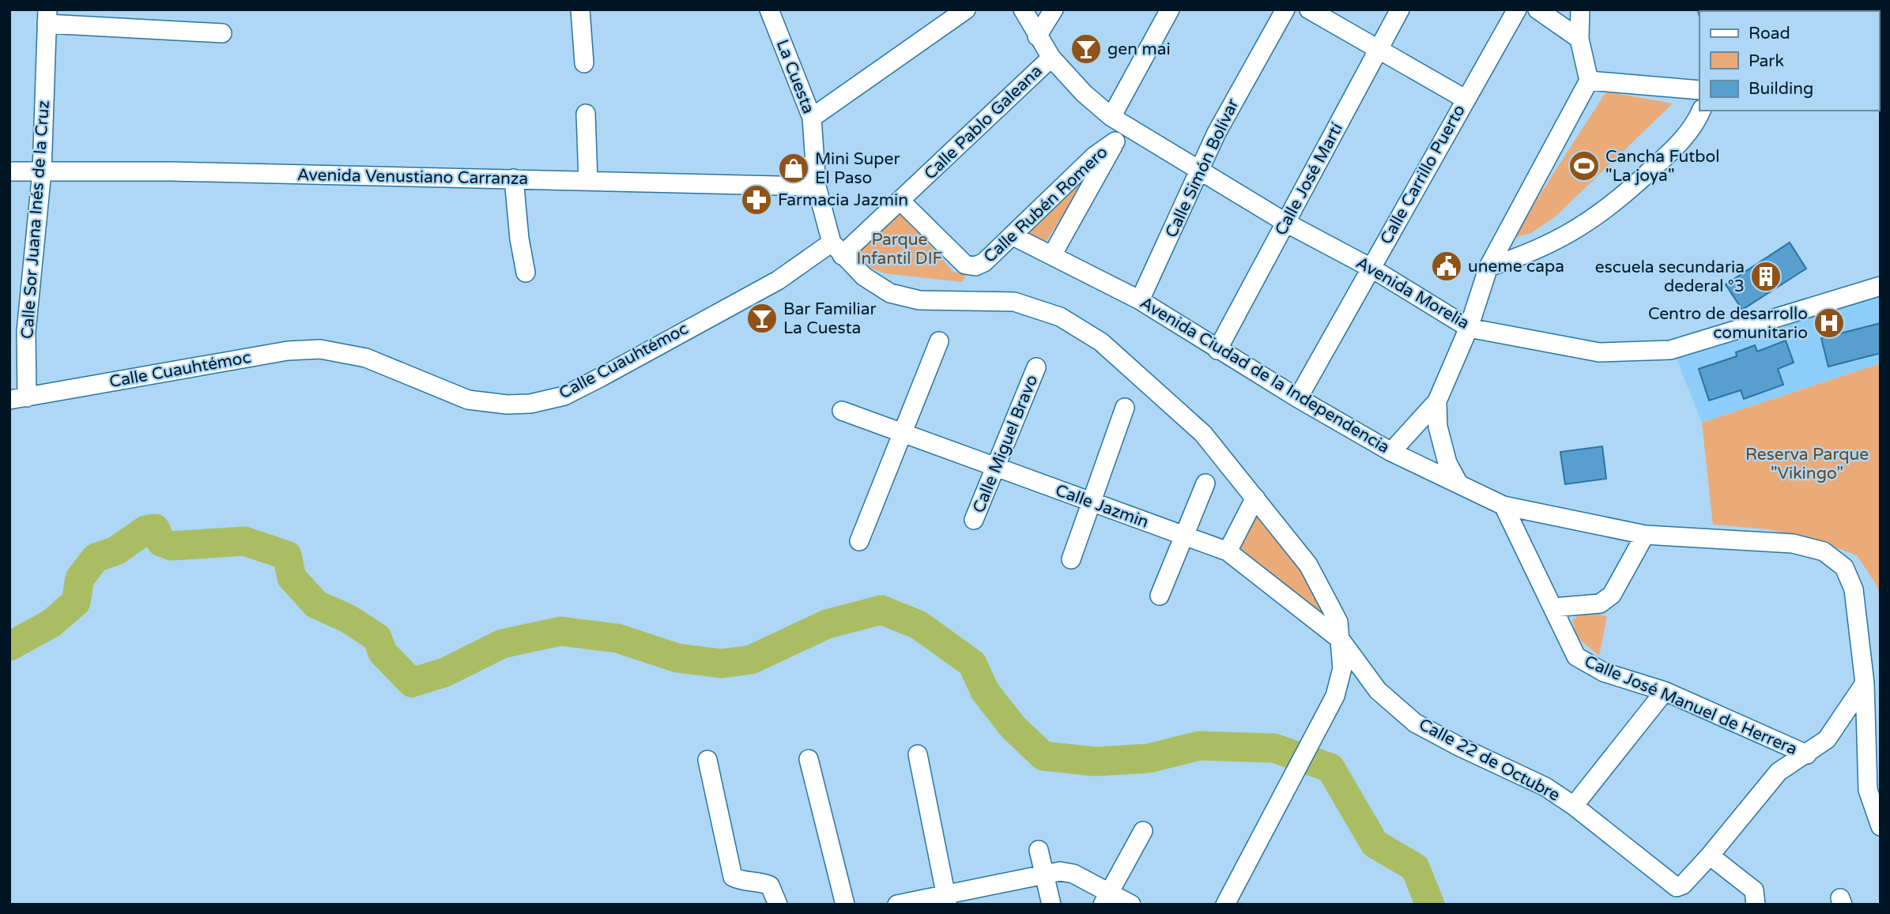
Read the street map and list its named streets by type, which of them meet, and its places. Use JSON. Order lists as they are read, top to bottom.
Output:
{
  "streets": {
    "street": [
      "La Cuesta",
      "Calle Pablo Galeana",
      "Calle Simón Bolívar",
      "Calle Carrillo Puerto",
      "Avenida Venustiano Carranza",
      "Calle José Martí",
      "Calle Rubén Romero",
      "Calle Sor Juana Inés de la Cruz",
      "Avenida Morelia",
      "Calle Cuauhtémoc",
      "Avenida Ciudad de la Independencia",
      "Calle Miguel Bravo",
      "Calle Jazmin",
      "Calle José Manuel de Herrera",
      "Calle 22 de Octubre"
    ]
  },
  "crossings": [
    ["La Cuesta", "Calle Pablo Galeana"],
    ["La Cuesta", "Avenida Venustiano Carranza"],
    ["La Cuesta", "Calle Cuauhtémoc"],
    ["Calle Pablo Galeana", "Calle Rubén Romero"],
    ["Calle Pablo Galeana", "Avenida Morelia"],
    ["Calle Pablo Galeana", "Calle Cuauhtémoc"],
    ["Calle Simón Bolívar", "Avenida Morelia"],
    ["Calle Simón Bolívar", "Avenida Ciudad de la Independencia"],
    ["Calle Carrillo Puerto", "Avenida Morelia"],
    ["Calle Carrillo Puerto", "Avenida Ciudad de la Independencia"],
    ["Avenida Venustiano Carranza", "Calle Sor Juana Inés de la Cruz"],
    ["Calle José Martí", "Avenida Morelia"],
    ["Calle José Martí", "Avenida Ciudad de la Independencia"],
    ["Calle Rubén Romero", "Avenida Ciudad de la Independencia"],
    ["Calle Sor Juana Inés de la Cruz", "Calle Cuauhtémoc"],
    ["Avenida Ciudad de la Independencia", "Calle José Manuel de Herrera"],
    ["Calle Miguel Bravo", "Calle Jazmin"],
    ["Calle Jazmin", "Calle 22 de Octubre"]
  ],
  "parks": ["Parque Infantil DIF", "Reserva Parque \"Vikingo\""],
  "places": {
    "bar": ["gen mai", "Bar Familiar La Cuesta"],
    "sports": ["Cancha Futbol \"La joya\""],
    "shop": ["Mini Super El Paso"],
    "pharmacy": ["Farmacia Jazmin"],
    "public building": ["uneme capa"],
    "building": ["escuela secundaria dederal °3"],
    "hospital": ["Centro de desarrollo comunitario"]
  },
  "legend": ["Road", "Park", "Building"]
}
